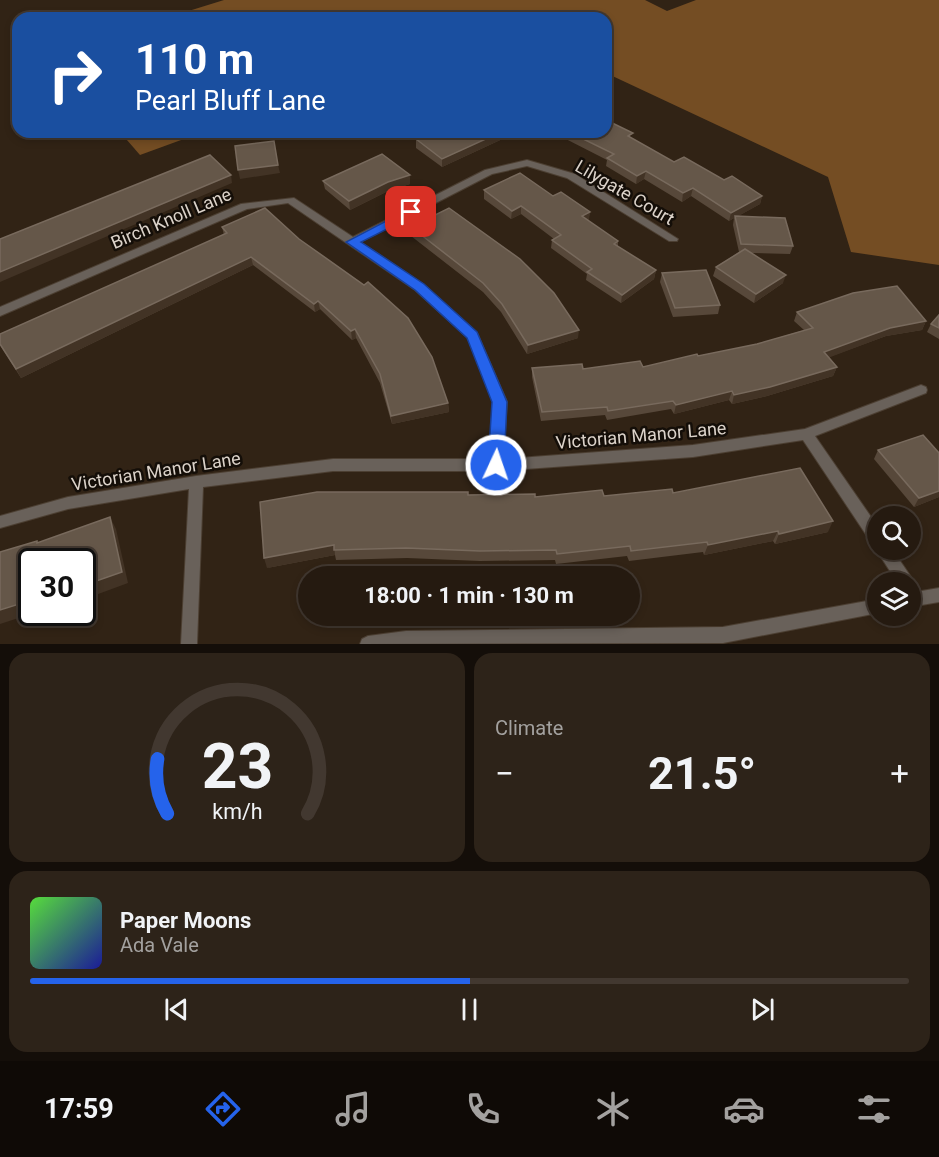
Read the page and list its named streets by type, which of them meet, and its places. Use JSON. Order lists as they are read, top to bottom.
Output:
{
  "streets": {
    "street": ["Lilygate Court", "Birch Knoll Lane", "Victorian Manor Lane"]
  },
  "crossings": [
    ["Lilygate Court", "Birch Knoll Lane"],
    ["Birch Knoll Lane", "Victorian Manor Lane"]
  ],
  "page": {
    "turn": ["110 m", "Pearl Bluff Lane"],
    "limit": "30",
    "trip": "18:00 · 1 min · 130 m",
    "tile": "Climate",
    "heat": ["−", "21.5°", "+"],
    "song": ["Paper Moons", "Ada Vale"],
    "tabs": "17:59",
    "gauge": ["23", "km/h"]
  }
}
